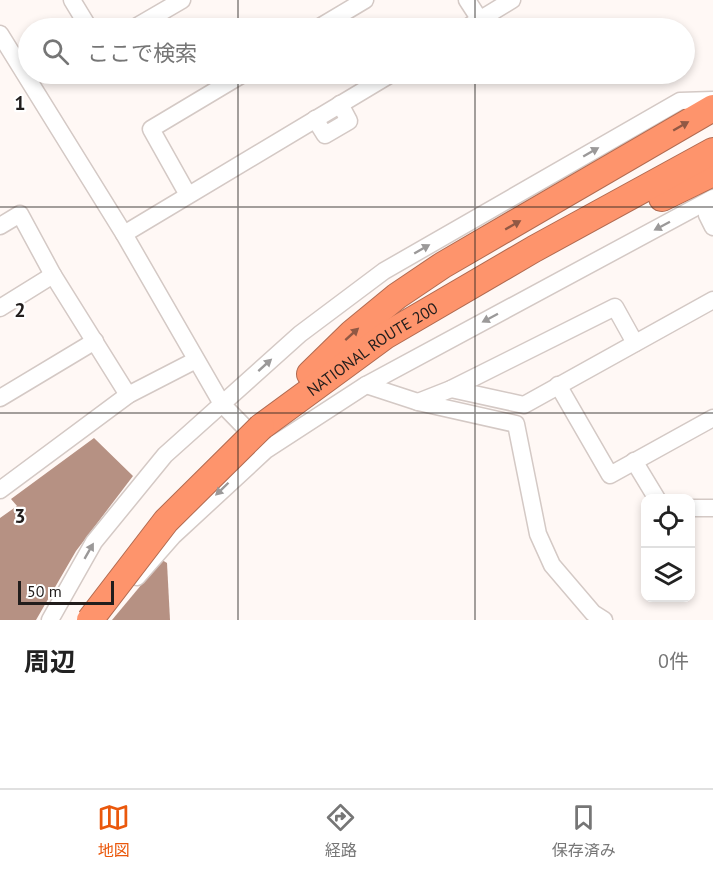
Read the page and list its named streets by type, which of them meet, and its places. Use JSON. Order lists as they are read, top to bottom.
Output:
{
  "streets": {
    "highway": ["NATIONAL ROUTE 200"]
  },
  "scale_bar": "50 m",
  "page": {
    "search": "ここで検索",
    "scale": "50 m",
    "heading": ["周辺", "0件"],
    "nav": ["地図", "経路", "保存済み"]
  },
  "grid": {
    "rows": ["1", "2", "3"]
  }
}
